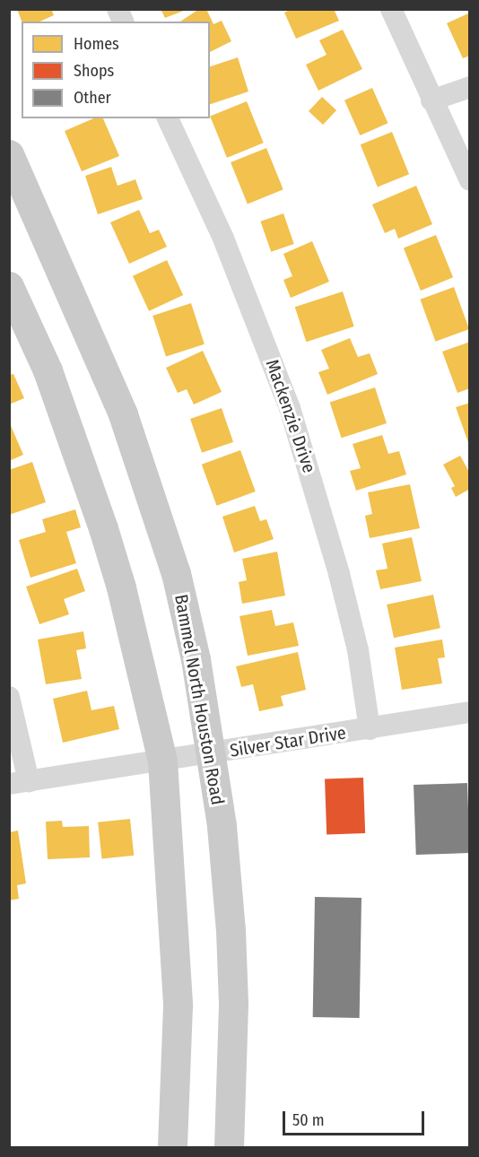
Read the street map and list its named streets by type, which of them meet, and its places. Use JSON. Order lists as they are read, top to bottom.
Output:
{
  "streets": {
    "main road": ["Bammel North Houston Road"],
    "street": ["Mackenzie Drive", "Silver Star Drive"]
  },
  "crossings": [
    ["Mackenzie Drive", "Silver Star Drive"],
    ["Bammel North Houston Road", "Silver Star Drive"]
  ],
  "legend": ["Homes", "Shops", "Other"],
  "scale_bar": "50 m"
}
